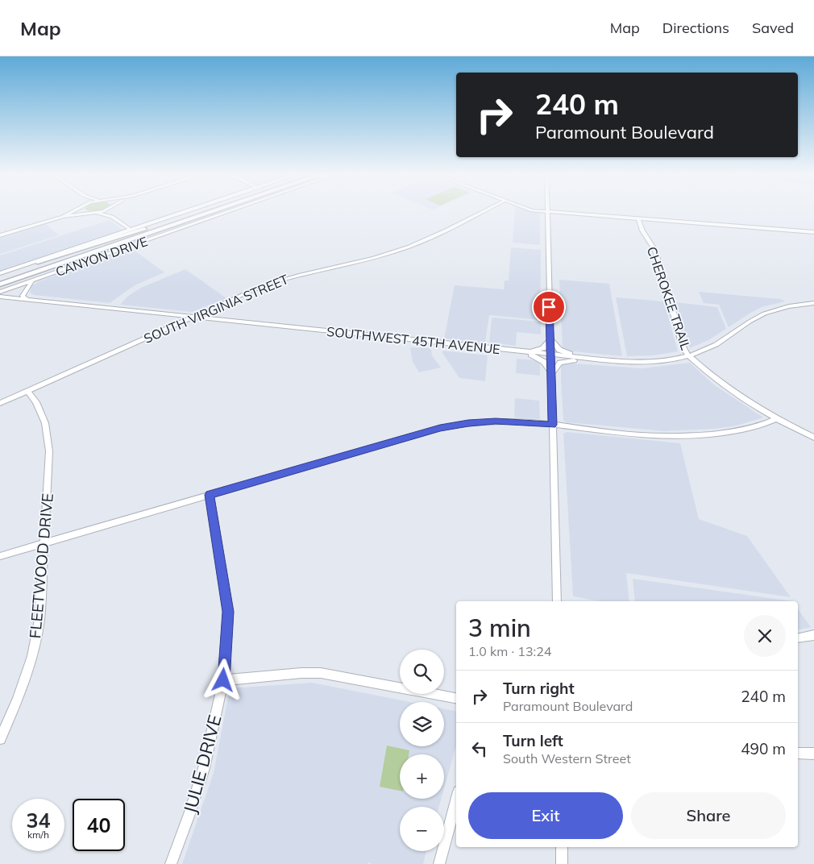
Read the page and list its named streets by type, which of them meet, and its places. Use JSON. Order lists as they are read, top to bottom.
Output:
{
  "streets": {
    "main road": [
      "CANYON DRIVE",
      "SOUTH VIRGINIA STREET",
      "SOUTHWEST 45TH AVENUE",
      "FLEETWOOD DRIVE",
      "JULIE DRIVE"
    ],
    "street": ["CHEROKEE TRAIL"]
  },
  "crossings": [
    ["CHEROKEE TRAIL", "SOUTHWEST 45TH AVENUE"],
    ["SOUTH VIRGINIA STREET", "SOUTHWEST 45TH AVENUE"],
    ["SOUTH VIRGINIA STREET", "FLEETWOOD DRIVE"]
  ],
  "page": {
    "header": "Map",
    "nav": ["Map", "Directions", "Saved"],
    "turn": ["240 m", "Paramount Boulevard"],
    "heading": ["3 min", "1.0 km · 13:24"],
    "map_buttons": ["+", "−"],
    "list": [
      {
        "name": "Turn right",
        "note": "Paramount Boulevard",
        "value": "240 m"
      },
      {
        "name": "Turn left",
        "note": "South Western Street",
        "value": "490 m"
      }
    ],
    "buttons": ["Exit", "Share"],
    "speed": "34 km/h",
    "limit": "40"
  }
}
